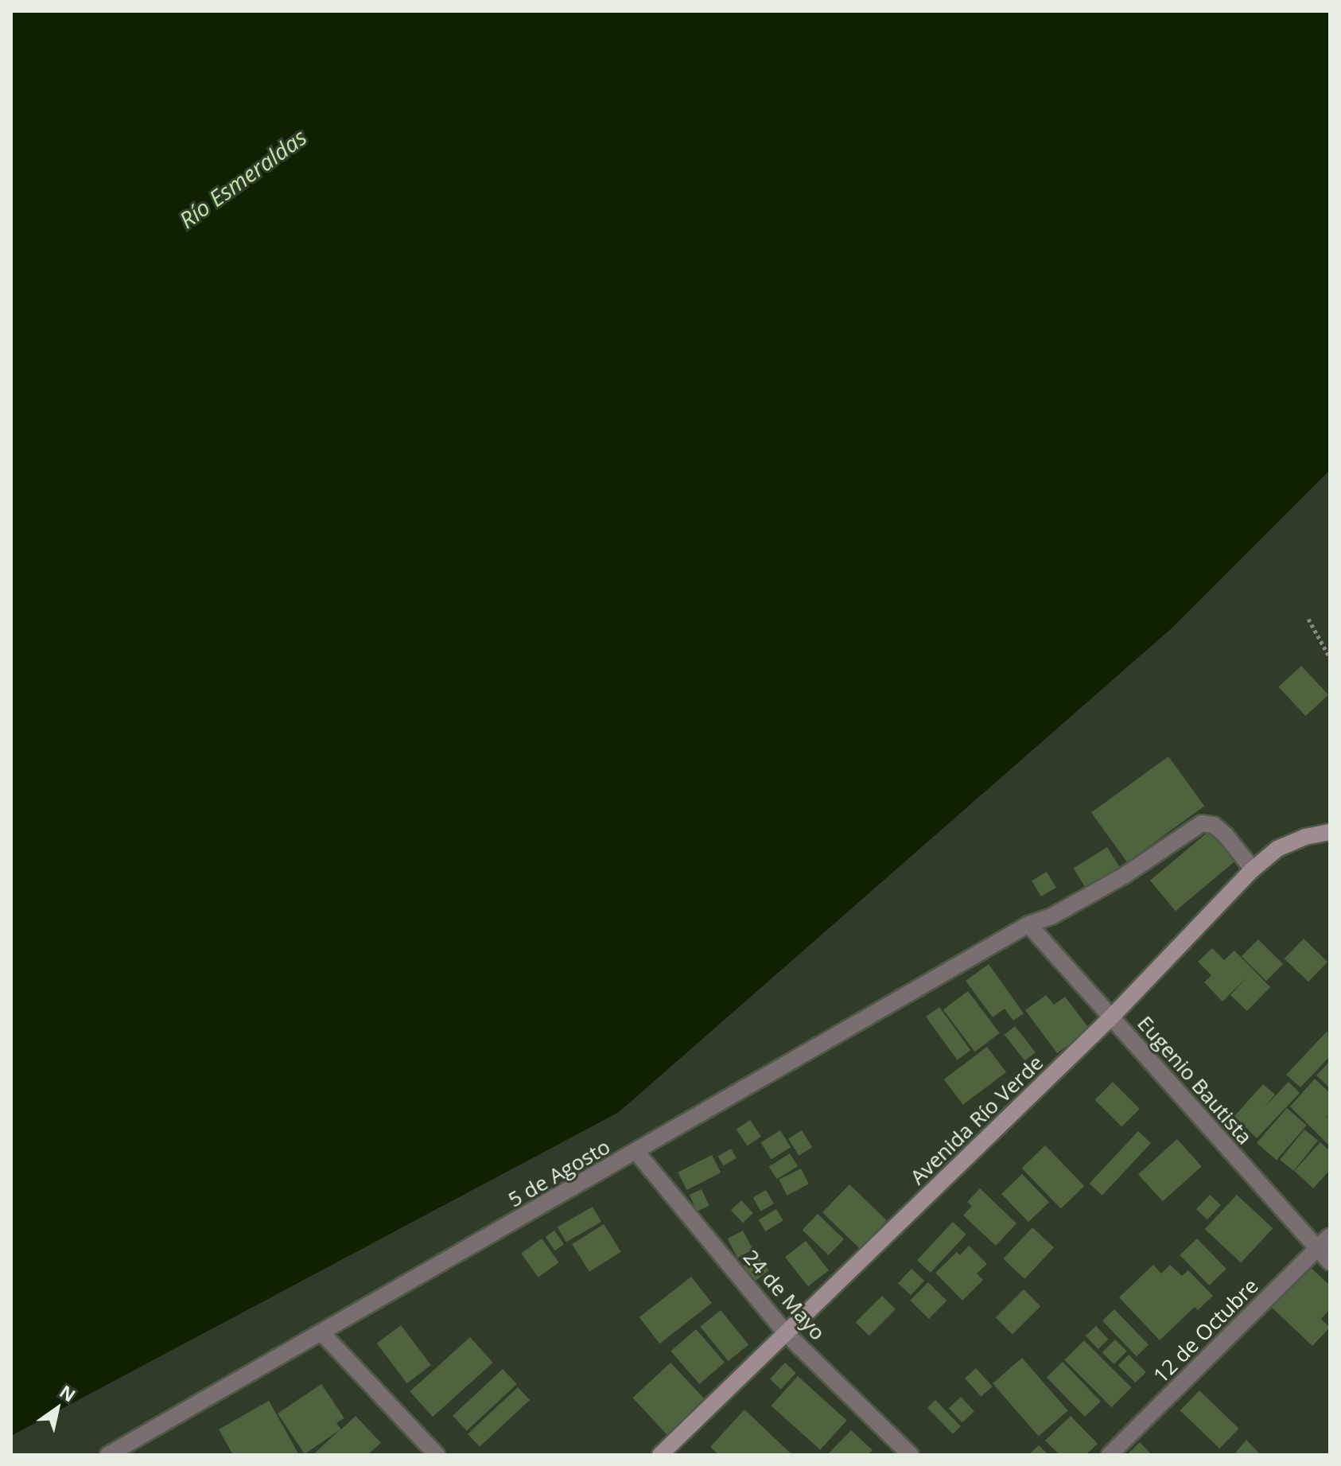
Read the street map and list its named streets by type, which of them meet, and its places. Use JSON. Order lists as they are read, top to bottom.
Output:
{
  "streets": {
    "main road": ["Avenida Río Verde"],
    "street": [
      "Eugenio Bautista",
      "5 de Agosto",
      "24 de Mayo",
      "12 de Octubre"
    ]
  },
  "crossings": [
    ["Eugenio Bautista", "Avenida Río Verde"],
    ["Eugenio Bautista", "5 de Agosto"],
    ["Eugenio Bautista", "12 de Octubre"],
    ["Avenida Río Verde", "5 de Agosto"],
    ["Avenida Río Verde", "24 de Mayo"],
    ["5 de Agosto", "24 de Mayo"]
  ],
  "water": ["Río Esmeraldas"],
  "north": "top right"
}
